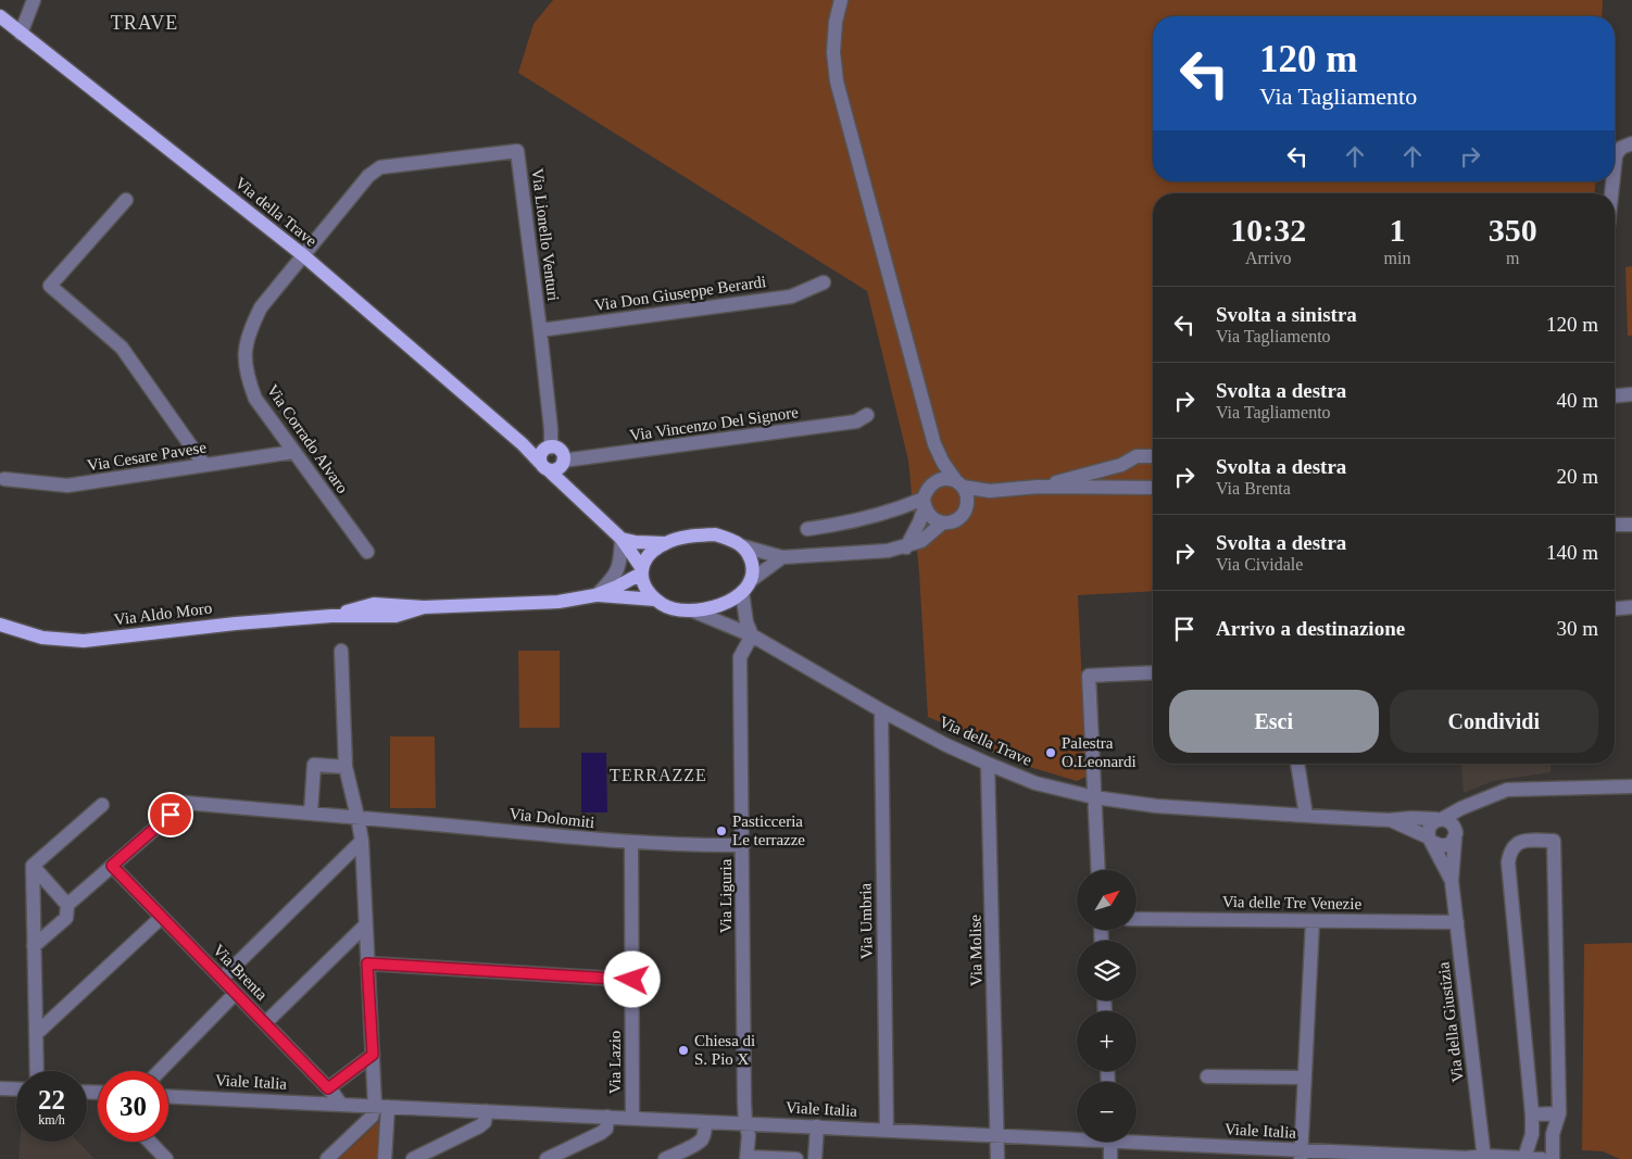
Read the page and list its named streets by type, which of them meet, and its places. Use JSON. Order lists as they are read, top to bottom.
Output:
{
  "streets": {
    "main road": ["Via della Trave", "Via Aldo Moro"],
    "street": [
      "Via Lionello Venturi",
      "Via Don Giuseppe Berardi",
      "Via Vincenzo Del Signore",
      "Via Corrado Alvaro",
      "Via Cesare Pavese",
      "Via Dolomiti",
      "Via Liguria",
      "Via delle Tre Venezie",
      "Via Umbria",
      "Via Molise",
      "Via Brenta",
      "Via della Giustizia",
      "Via Lazio",
      "Viale Italia"
    ]
  },
  "crossings": [
    ["Via della Trave", "Via Lionello Venturi"],
    ["Via della Trave", "Via Vincenzo Del Signore"],
    ["Via della Trave", "Via Corrado Alvaro"],
    ["Via della Trave", "Via Aldo Moro"],
    ["Via della Trave", "Via Liguria"],
    ["Via della Trave", "Via Umbria"],
    ["Via della Trave", "Via Molise"],
    ["Via della Trave", "Via della Giustizia"],
    ["Via Lionello Venturi", "Via Don Giuseppe Berardi"],
    ["Via Lionello Venturi", "Via Vincenzo Del Signore"],
    ["Via Lionello Venturi", "Via Corrado Alvaro"],
    ["Via Corrado Alvaro", "Via Cesare Pavese"],
    ["Via Dolomiti", "Via Liguria"],
    ["Via Dolomiti", "Via Brenta"],
    ["Via Dolomiti", "Via Lazio"],
    ["Via Liguria", "Viale Italia"],
    ["Via delle Tre Venezie", "Via della Giustizia"],
    ["Via Umbria", "Viale Italia"],
    ["Via Molise", "Viale Italia"],
    ["Via Brenta", "Viale Italia"],
    ["Via della Giustizia", "Viale Italia"],
    ["Via Lazio", "Viale Italia"]
  ],
  "districts": ["TRAVE", "TERRAZZE"],
  "places": ["Palestra O.Leonardi", "Pasticceria Le terrazze", "Chiesa di S. Pio X"],
  "north": "top right",
  "page": {
    "turn": ["120 m", "Via Tagliamento"],
    "eta": [
      "10:32",
      "Arrivo",
      "1",
      "min",
      "350",
      "m"
    ],
    "list": [
      {
        "name": "Svolta a sinistra",
        "note": "Via Tagliamento",
        "value": "120 m"
      },
      {
        "name": "Svolta a destra",
        "note": "Via Tagliamento",
        "value": "40 m"
      },
      {
        "name": "Svolta a destra",
        "note": "Via Brenta",
        "value": "20 m"
      },
      {
        "name": "Svolta a destra",
        "note": "Via Cividale",
        "value": "140 m"
      },
      {
        "name": "Arrivo a destinazione",
        "value": "30 m"
      }
    ],
    "buttons": ["Esci", "Condividi"],
    "map_buttons": ["+", "−"],
    "speed": "22 km/h",
    "limit": "30"
  }
}
